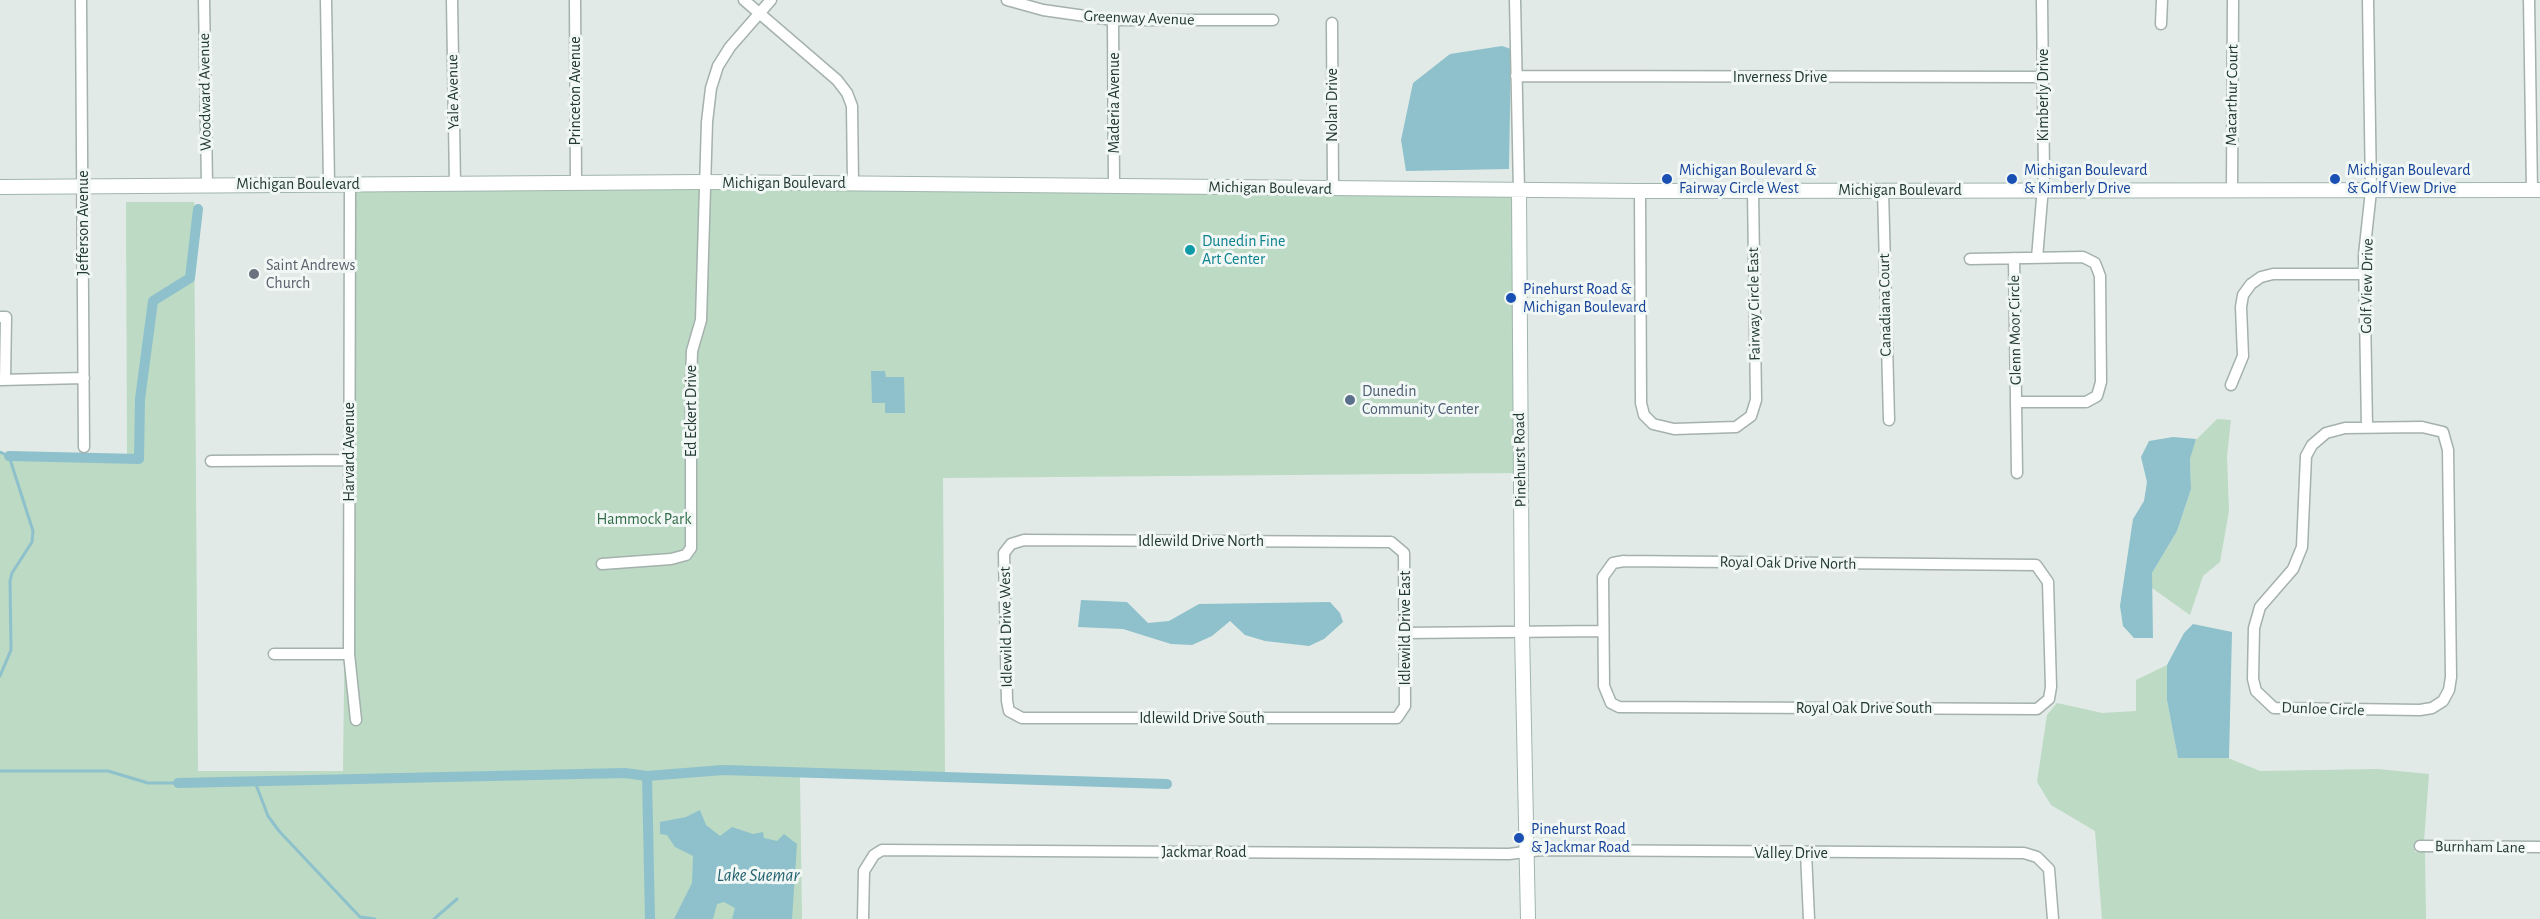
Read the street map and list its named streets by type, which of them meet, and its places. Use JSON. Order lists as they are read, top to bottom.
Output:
{
  "streets": {
    "street": [
      "Greenway Avenue",
      "Inverness Drive",
      "Princeton Avenue",
      "Woodward Avenue",
      "Yale Avenue",
      "Kimberly Drive",
      "Macarthur Court",
      "Maderia Avenue",
      "Nolan Drive",
      "Michigan Boulevard",
      "Jefferson Avenue",
      "Golf View Drive",
      "Fairway Circle East",
      "Canadiana Court",
      "Glenn Moor Circle",
      "Ed Eckert Drive",
      "Harvard Avenue",
      "Pinehurst Road",
      "Idlewild Drive North",
      "Royal Oak Drive North",
      "Idlewild Drive West",
      "Idlewild Drive East",
      "Royal Oak Drive South",
      "Dunloe Circle",
      "Idlewild Drive South",
      "Burnham Lane",
      "Jackmar Road",
      "Valley Drive"
    ]
  },
  "crossings": [
    ["Greenway Avenue", "Maderia Avenue"],
    ["Inverness Drive", "Kimberly Drive"],
    ["Inverness Drive", "Pinehurst Road"],
    ["Princeton Avenue", "Michigan Boulevard"],
    ["Woodward Avenue", "Michigan Boulevard"],
    ["Yale Avenue", "Michigan Boulevard"],
    ["Kimberly Drive", "Michigan Boulevard"],
    ["Kimberly Drive", "Glenn Moor Circle"],
    ["Macarthur Court", "Michigan Boulevard"],
    ["Maderia Avenue", "Michigan Boulevard"],
    ["Nolan Drive", "Michigan Boulevard"],
    ["Michigan Boulevard", "Jefferson Avenue"],
    ["Michigan Boulevard", "Golf View Drive"],
    ["Michigan Boulevard", "Fairway Circle East"],
    ["Michigan Boulevard", "Canadiana Court"],
    ["Michigan Boulevard", "Ed Eckert Drive"],
    ["Michigan Boulevard", "Harvard Avenue"],
    ["Michigan Boulevard", "Pinehurst Road"],
    ["Golf View Drive", "Dunloe Circle"],
    ["Pinehurst Road", "Jackmar Road"],
    ["Pinehurst Road", "Valley Drive"],
    ["Idlewild Drive North", "Idlewild Drive West"],
    ["Idlewild Drive North", "Idlewild Drive East"],
    ["Royal Oak Drive North", "Royal Oak Drive South"],
    ["Idlewild Drive West", "Idlewild Drive South"],
    ["Idlewild Drive East", "Idlewild Drive South"],
    ["Jackmar Road", "Valley Drive"]
  ],
  "water": ["Lake Suemar"],
  "parks": ["Hammock Park"],
  "places": [
    "Michigan Boulevard & Fairway Circle West",
    "Michigan Boulevard & Kimberly Drive",
    "Michigan Boulevard & Golf View Drive",
    "Dunedin Fine Art Center",
    "Saint Andrews Church",
    "Pinehurst Road & Michigan Boulevard",
    "Dunedin Community Center",
    "Pinehurst Road & Jackmar Road"
  ]
}
